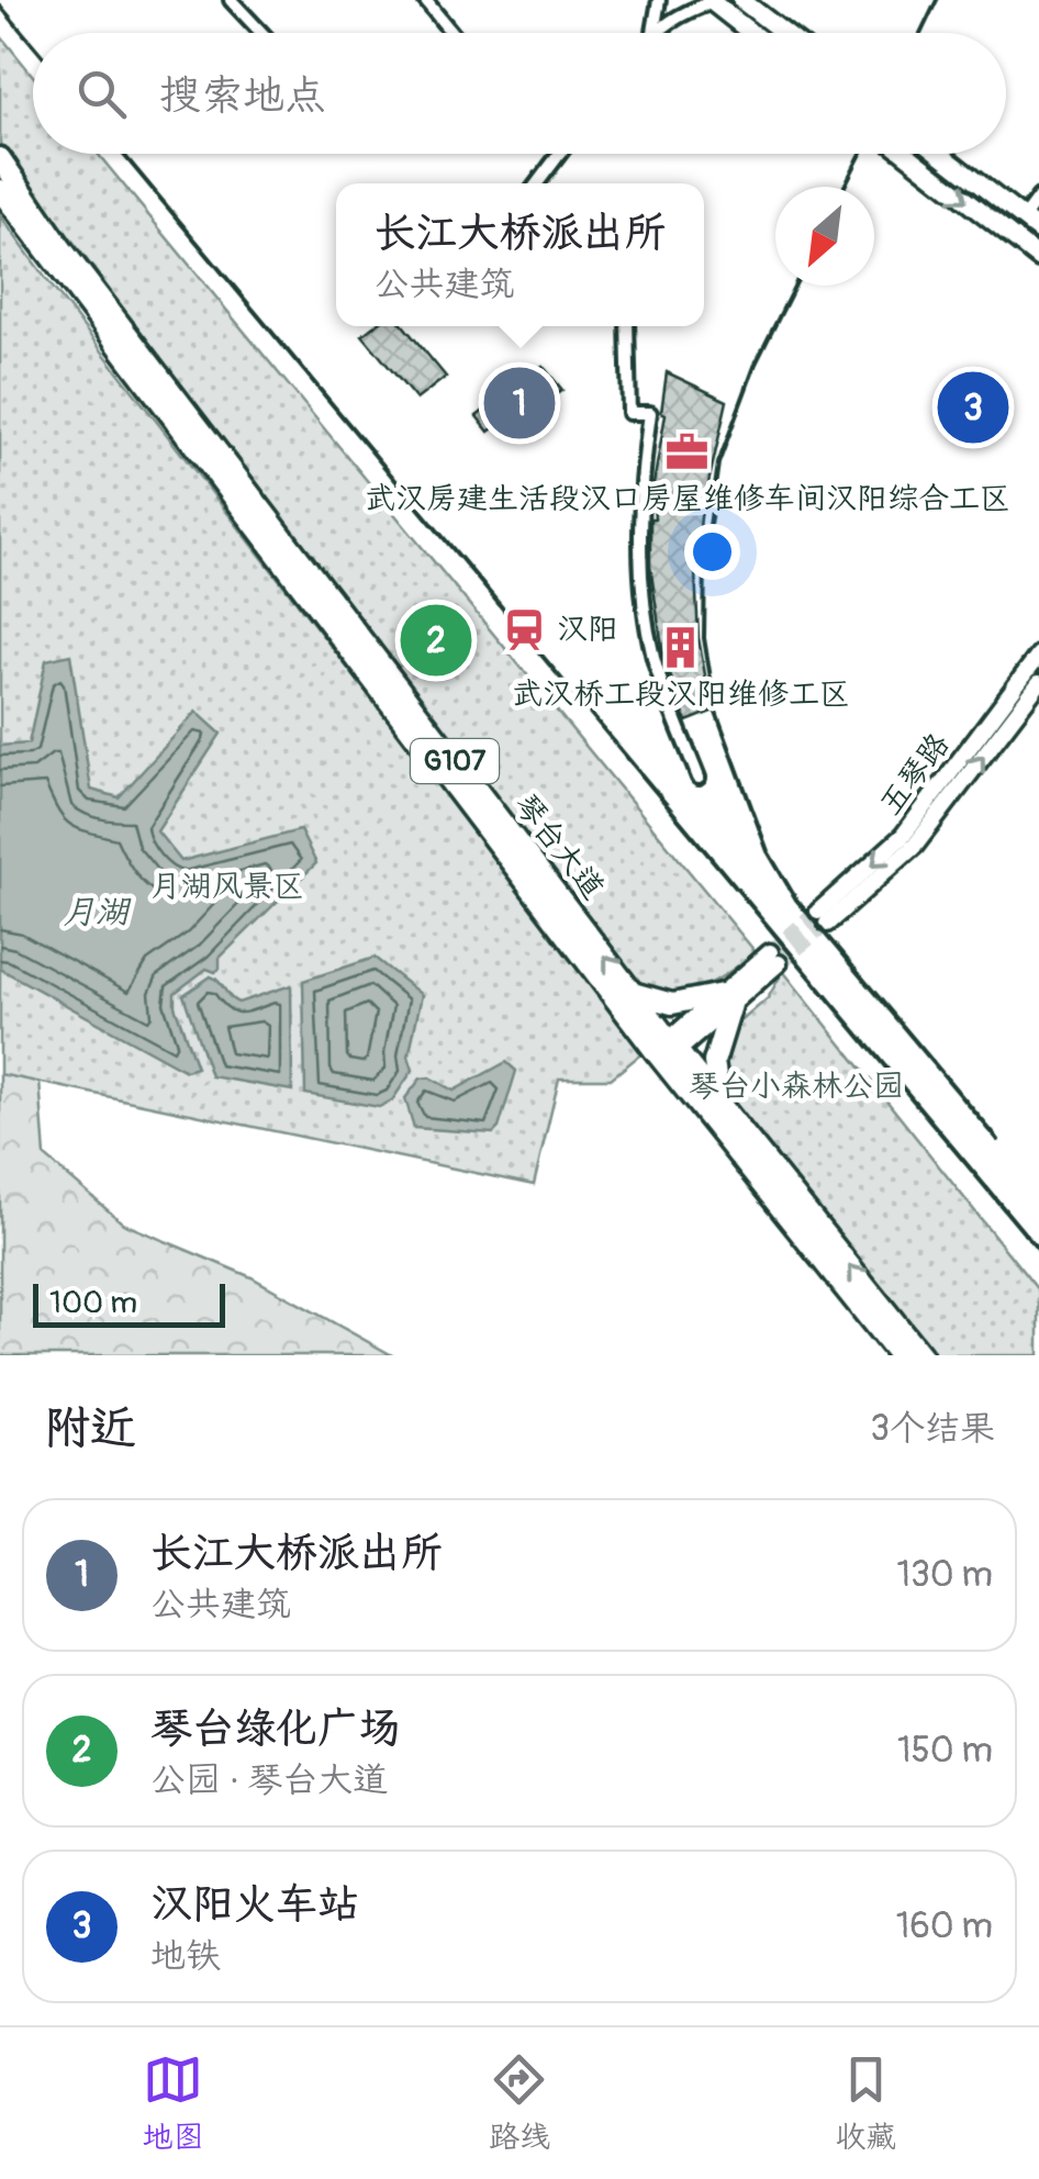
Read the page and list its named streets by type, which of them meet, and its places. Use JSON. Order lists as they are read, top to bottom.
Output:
{
  "streets": {
    "highway": ["G107", "琴台大道"],
    "main road": ["五琴路"]
  },
  "water": ["月湖"],
  "parks": ["月湖风景区", "琴台小森林公园"],
  "places": {
    "office": ["武汉房建生活段汉口房屋维修车间汉阳综合工区"],
    "station": ["汉阳"],
    "building": ["武汉桥工段汉阳维修工区"]
  },
  "scale_bar": "100 m",
  "north": "bottom left",
  "page": {
    "search": "搜索地点",
    "popup": ["长江大桥派出所", "公共建筑"],
    "pins": ["1", "3", "2"],
    "scale": "100 m",
    "heading": ["附近", "3个结果"],
    "list": [
      {
        "mark": "1",
        "name": "长江大桥派出所",
        "note": "公共建筑",
        "value": "130 m"
      },
      {
        "mark": "2",
        "name": "琴台绿化广场",
        "note": "公园 · 琴台大道",
        "value": "150 m"
      },
      {
        "mark": "3",
        "name": "汉阳火车站",
        "note": "地铁",
        "value": "160 m"
      }
    ],
    "nav": ["地图", "路线", "收藏"]
  }
}
